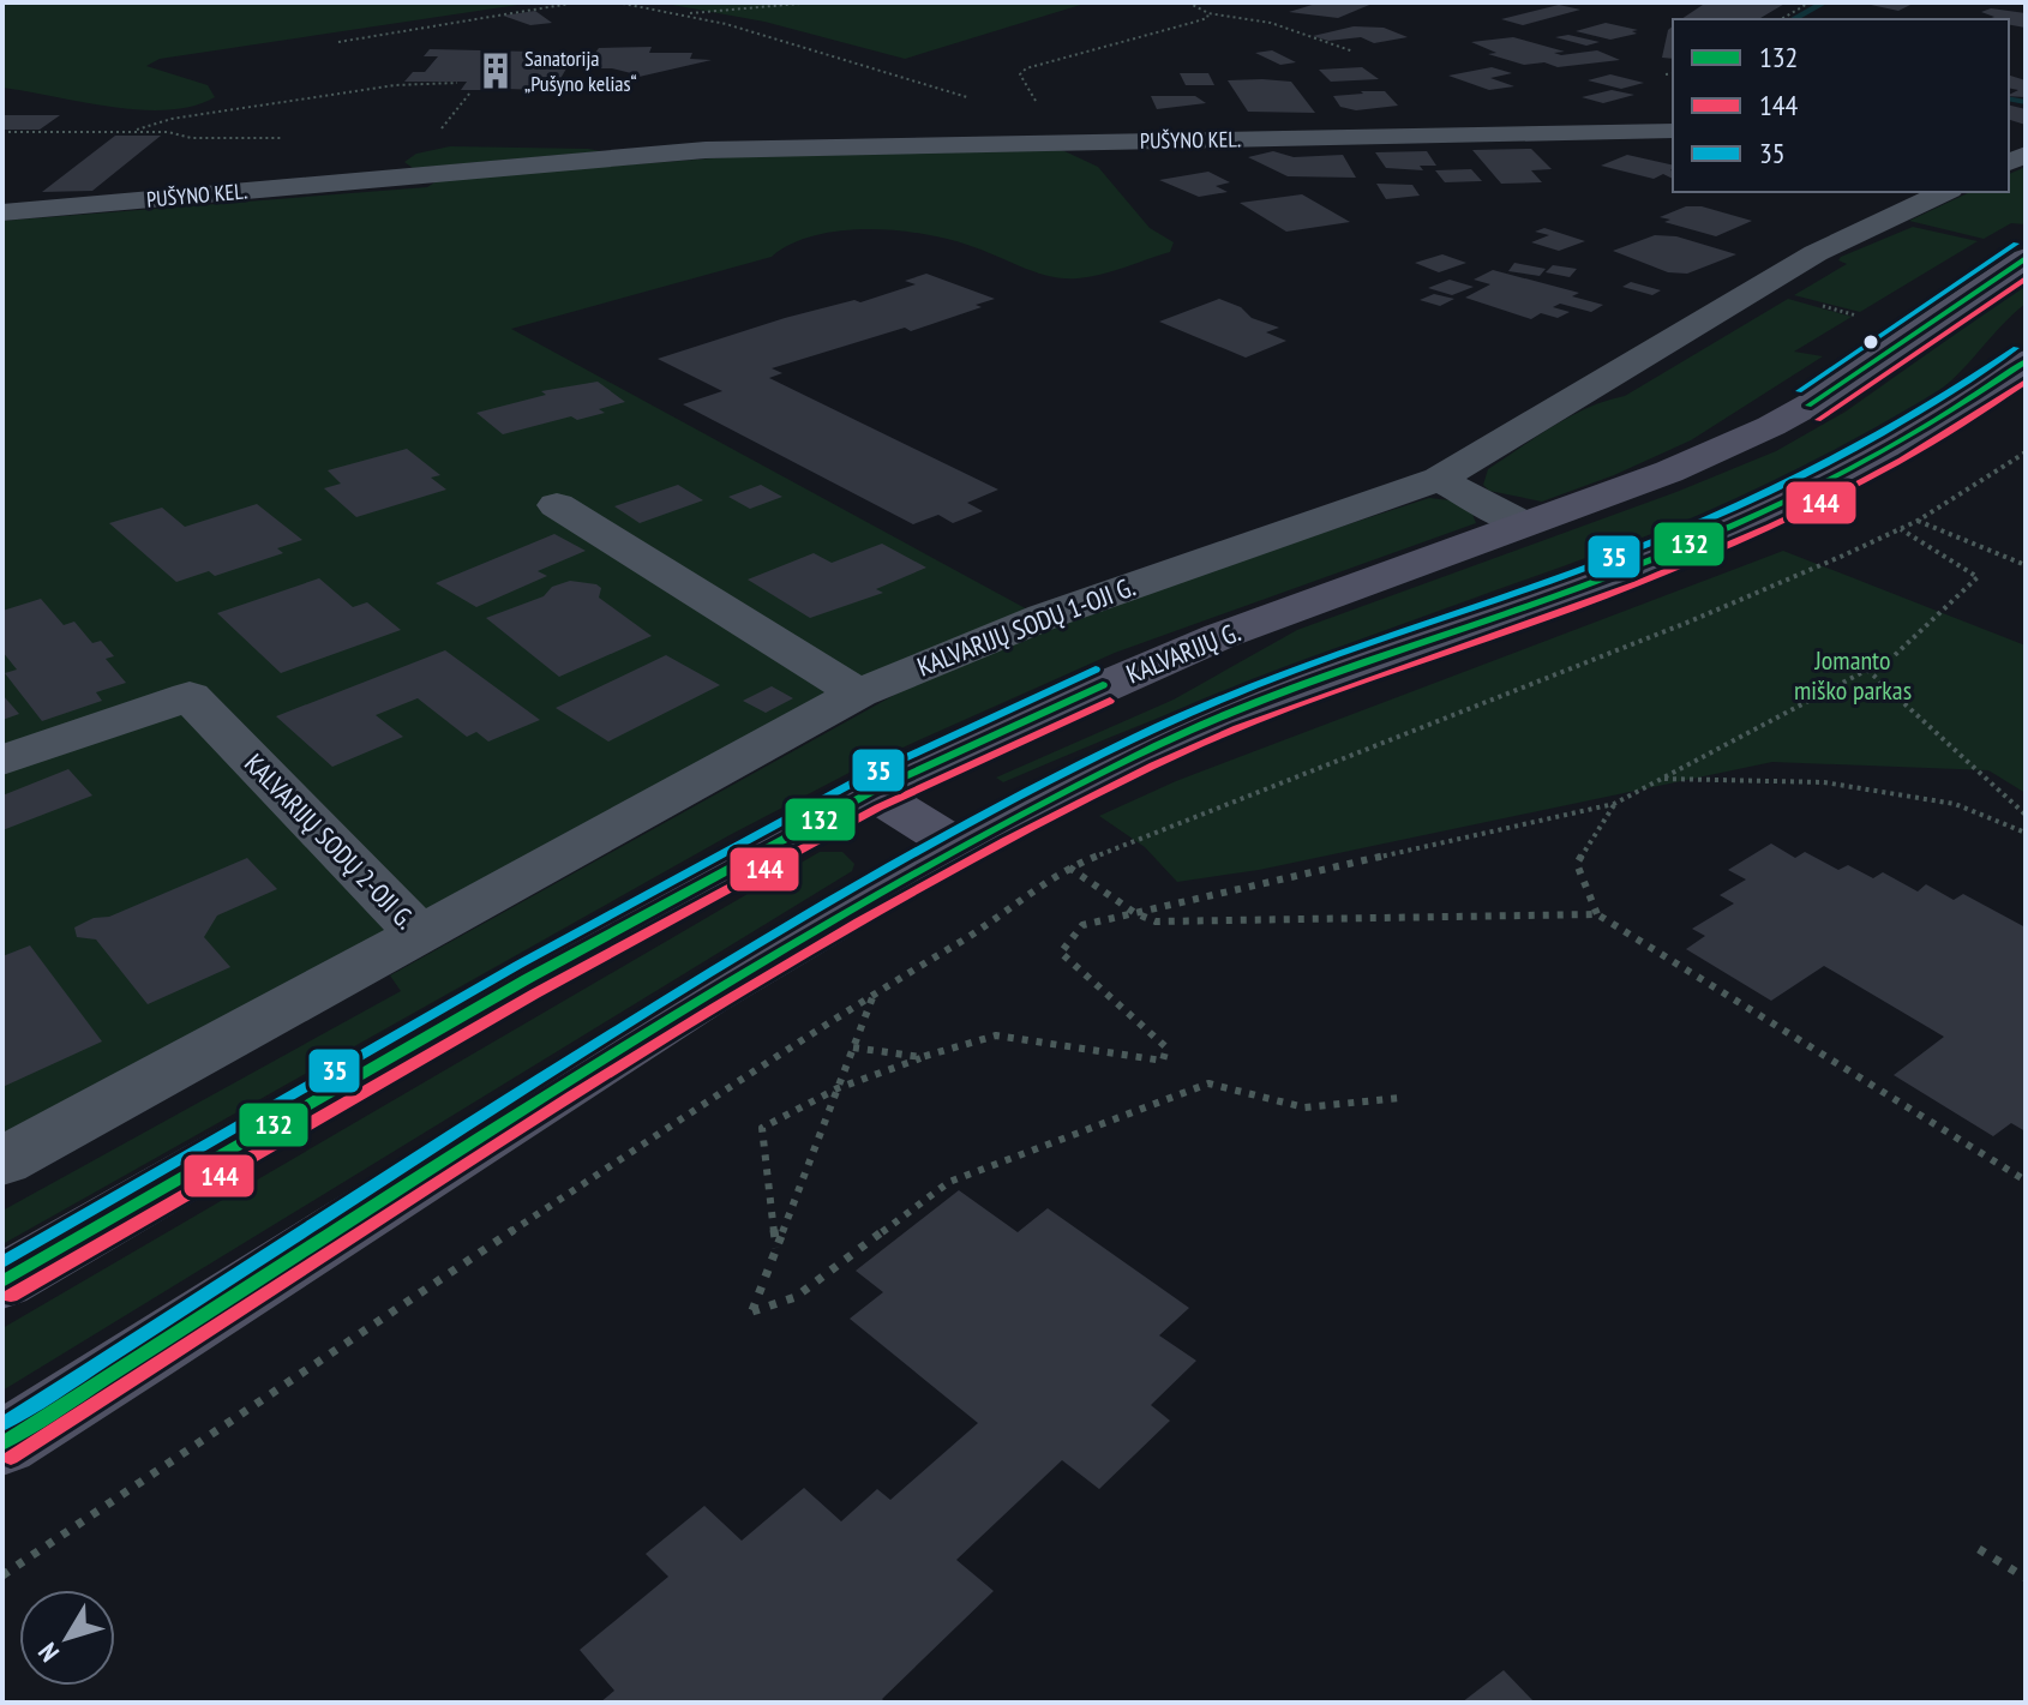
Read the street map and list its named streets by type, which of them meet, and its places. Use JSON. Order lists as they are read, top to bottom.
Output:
{
  "streets": {
    "main road": ["KALVARIJŲ G."],
    "street": ["PUŠYNO KEL.", "KALVARIJŲ SODŲ 1-OJI G.", "KALVARIJŲ SODŲ 2-OJI G."]
  },
  "crossings": [
    ["KALVARIJŲ SODŲ 1-OJI G.", "KALVARIJŲ SODŲ 2-OJI G."]
  ],
  "parks": ["Jomanto miško parkas"],
  "places": {
    "building": ["Sanatorija „Pušyno kelias“"]
  },
  "lines": ["transit line 35", "transit line 132", "transit line 144"],
  "legend": ["132", "144", "35"],
  "north": "bottom left"
}
